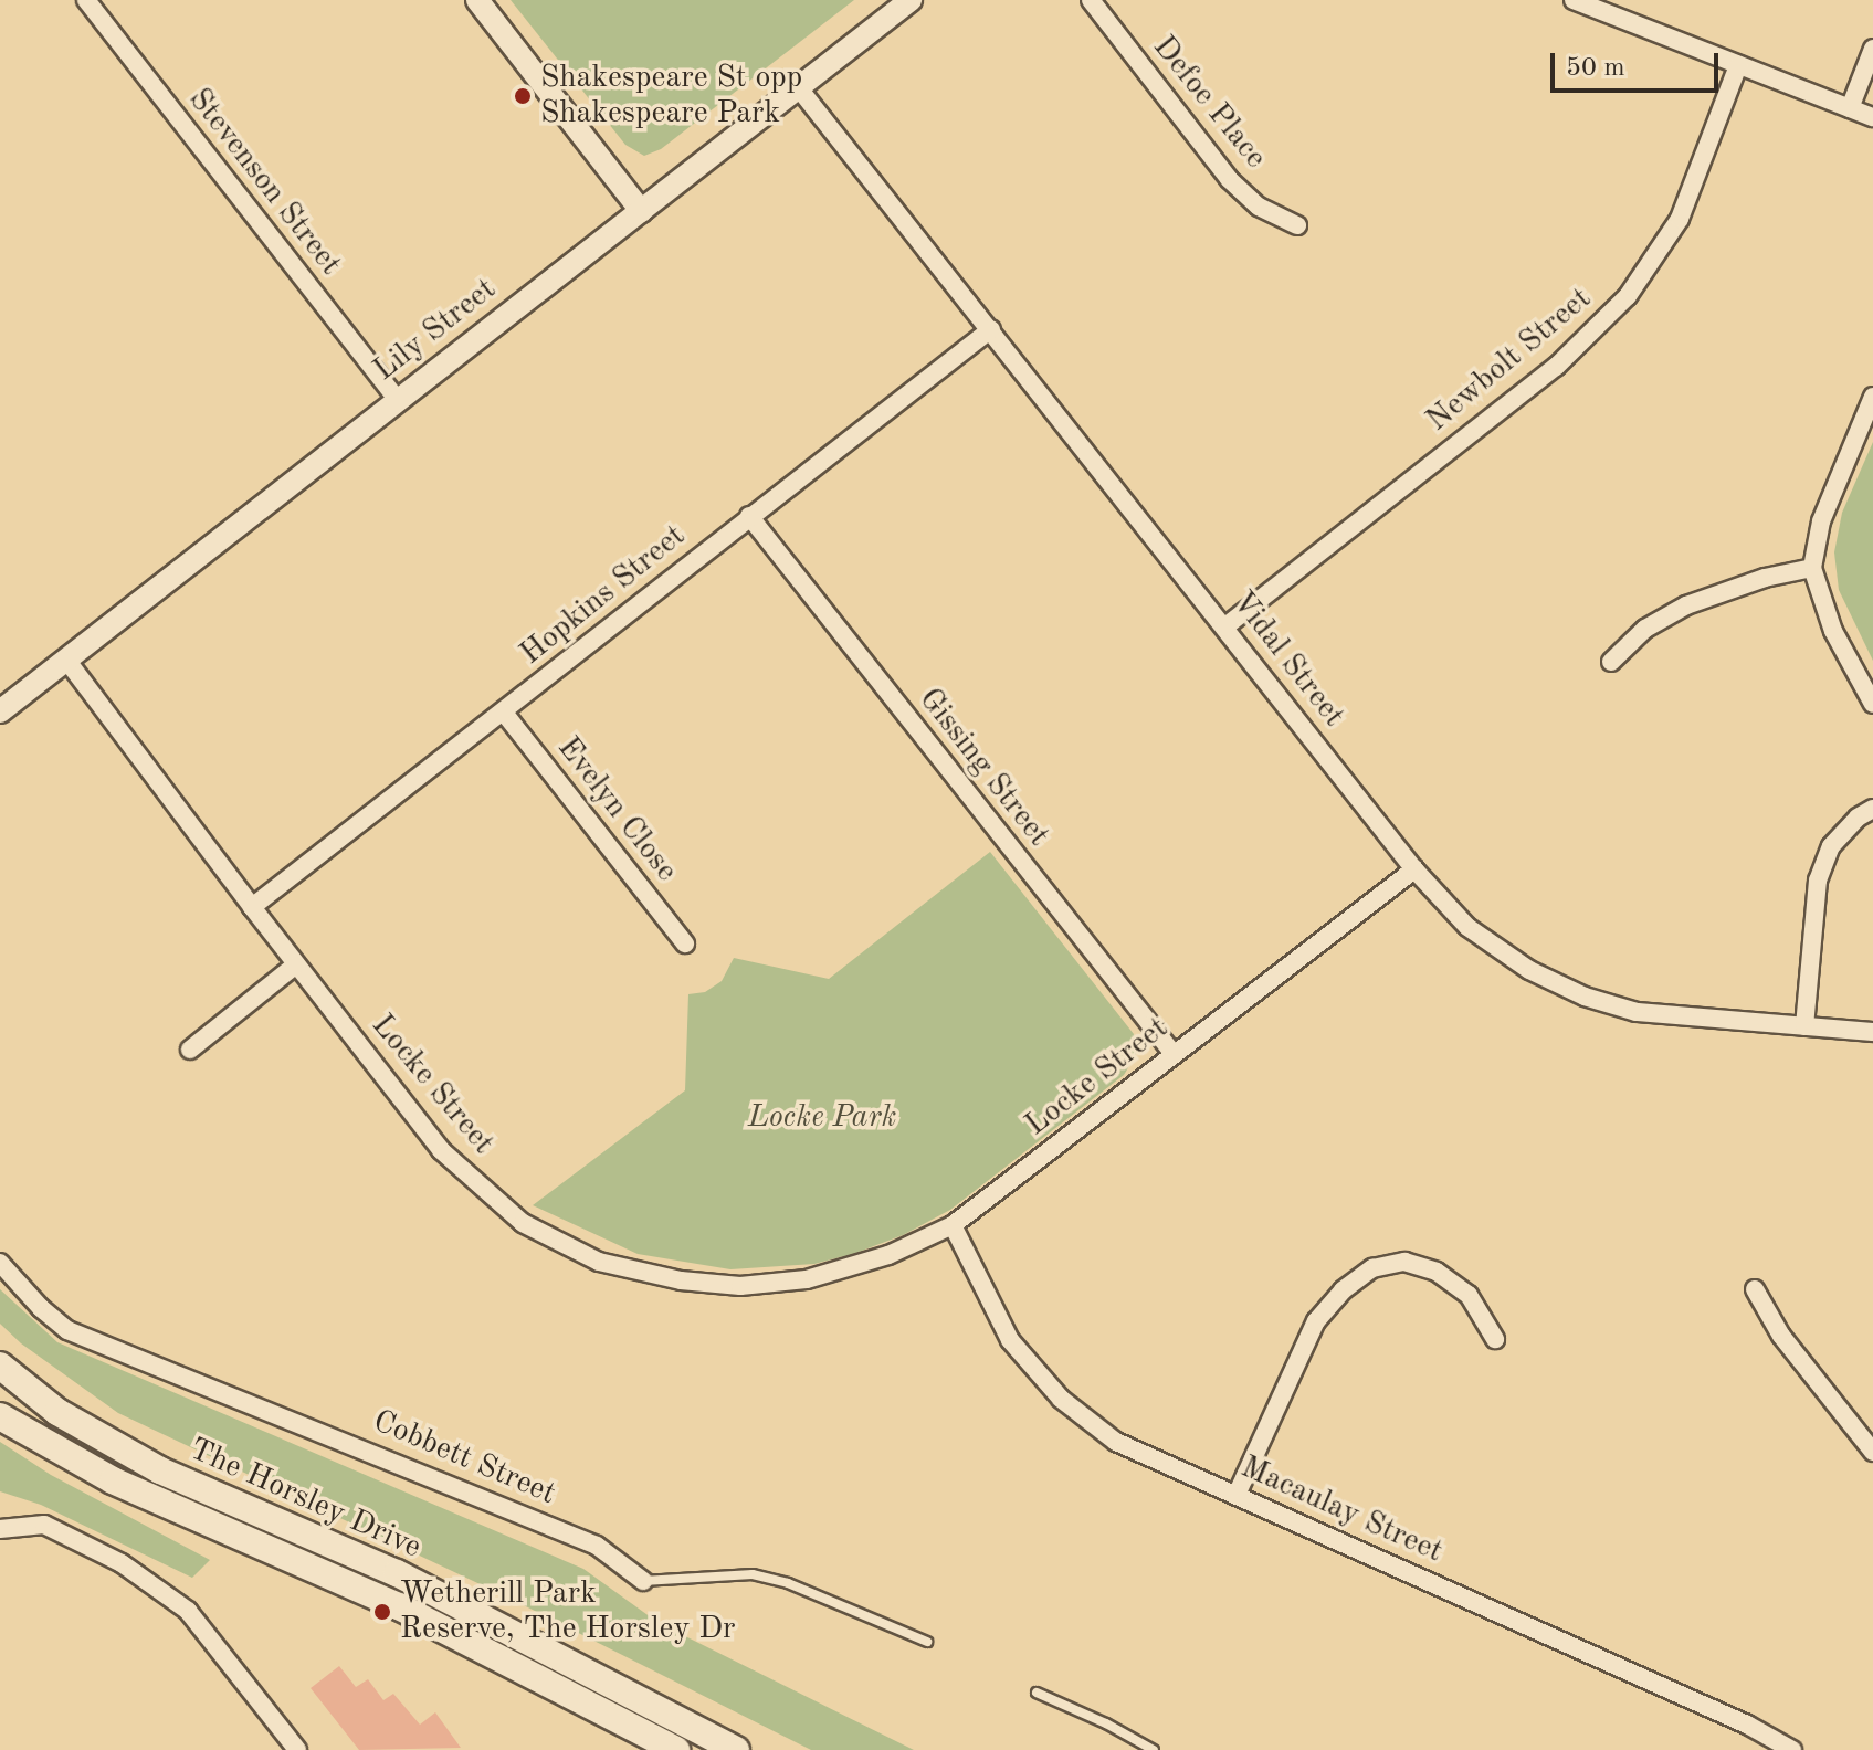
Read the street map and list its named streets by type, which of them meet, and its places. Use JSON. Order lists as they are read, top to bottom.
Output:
{
  "streets": {
    "main road": ["The Horsley Drive"],
    "street": [
      "Defoe Place",
      "Stevenson Street",
      "Lily Street",
      "Newbolt Street",
      "Hopkins Street",
      "Vidal Street",
      "Gissing Street",
      "Evelyn Close",
      "Locke Street",
      "Cobbett Street",
      "Macaulay Street"
    ]
  },
  "crossings": [
    ["Stevenson Street", "Lily Street"],
    ["Lily Street", "Vidal Street"],
    ["Lily Street", "Locke Street"],
    ["Newbolt Street", "Vidal Street"],
    ["Hopkins Street", "Vidal Street"],
    ["Hopkins Street", "Gissing Street"],
    ["Hopkins Street", "Evelyn Close"],
    ["Hopkins Street", "Locke Street"],
    ["Vidal Street", "Locke Street"],
    ["Gissing Street", "Locke Street"],
    ["Locke Street", "Macaulay Street"]
  ],
  "parks": ["Locke Park"],
  "places": ["Shakespeare St opp Shakespeare Park", "Wetherill Park Reserve, The Horsley Dr"],
  "scale_bar": "50 m"
}
